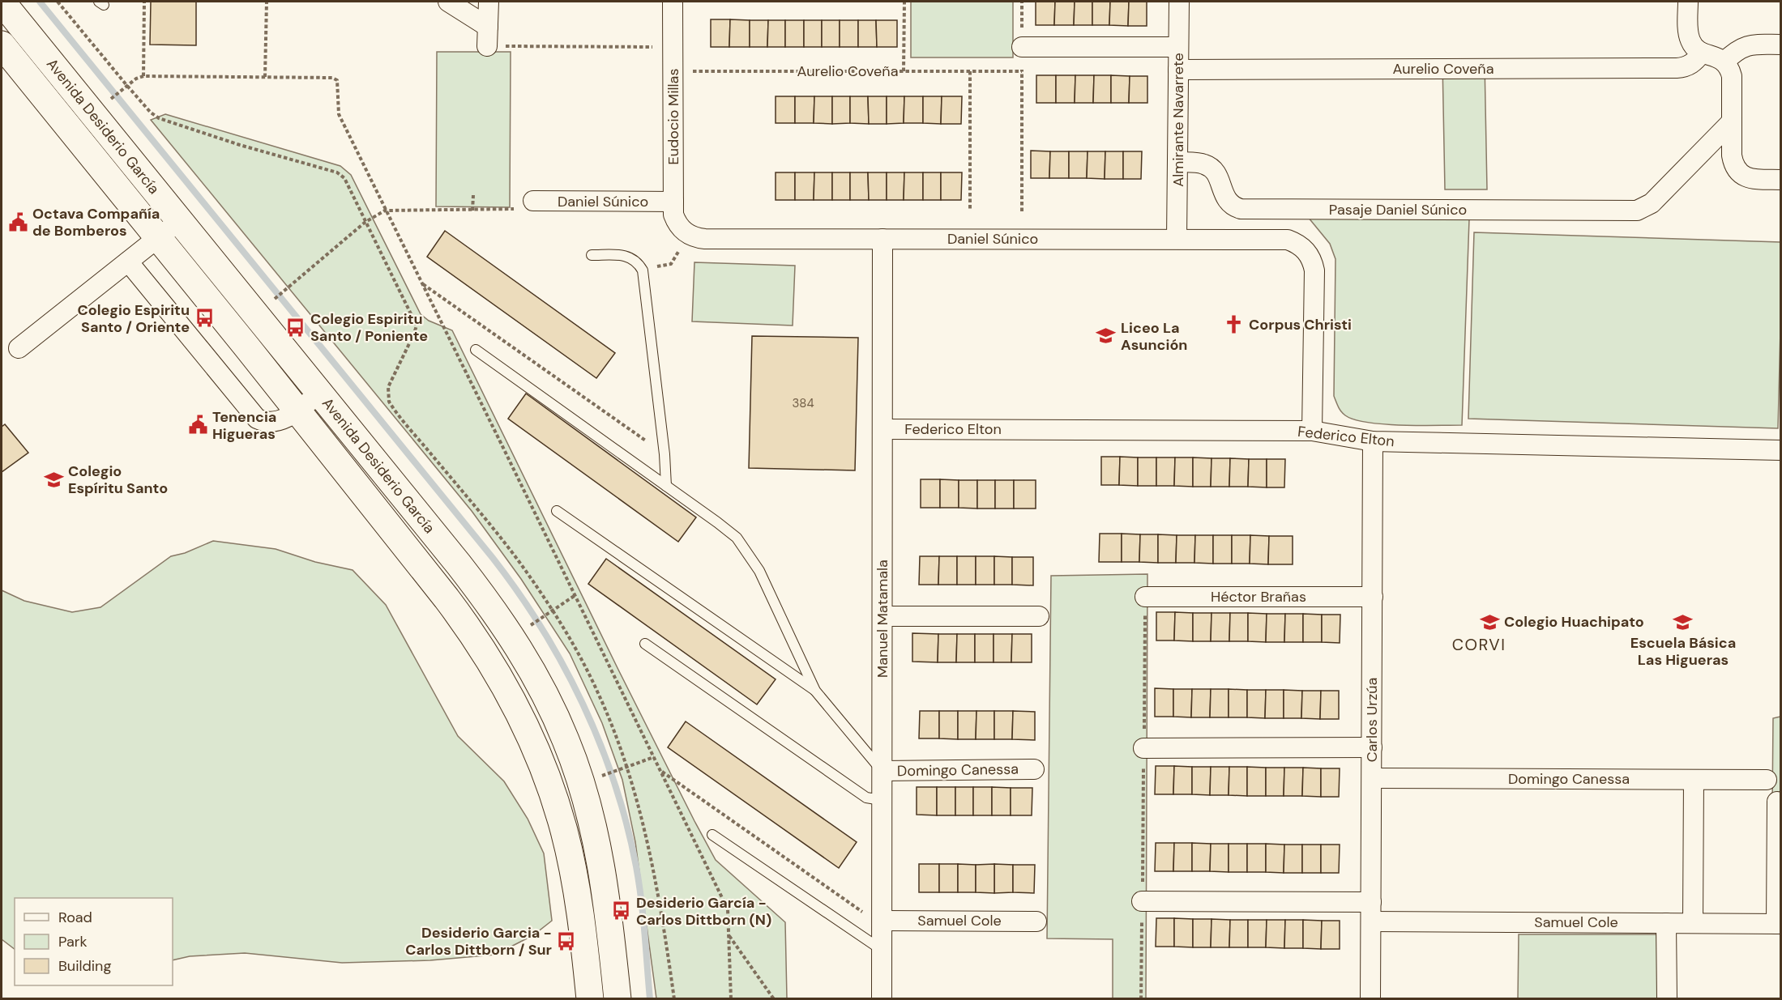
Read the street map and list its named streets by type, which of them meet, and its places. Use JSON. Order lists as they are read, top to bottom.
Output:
{
  "streets": {
    "main road": ["Avenida Desiderio García"],
    "street": [
      "Aurelio Coveña",
      "Eudocio Millas",
      "Almirante Navarrete",
      "Daniel Súnico",
      "Pasaje Daniel Súnico",
      "Federico Elton",
      "Héctor Brañas",
      "Manuel Matamala",
      "Carlos Urzúa",
      "Domingo Canessa",
      "Samuel Cole"
    ]
  },
  "crossings": [
    ["Aurelio Coveña", "Eudocio Millas"],
    ["Aurelio Coveña", "Almirante Navarrete"],
    ["Eudocio Millas", "Daniel Súnico"],
    ["Almirante Navarrete", "Daniel Súnico"],
    ["Almirante Navarrete", "Pasaje Daniel Súnico"],
    ["Daniel Súnico", "Federico Elton"],
    ["Daniel Súnico", "Manuel Matamala"],
    ["Federico Elton", "Manuel Matamala"],
    ["Federico Elton", "Carlos Urzúa"],
    ["Héctor Brañas", "Carlos Urzúa"],
    ["Manuel Matamala", "Domingo Canessa"],
    ["Manuel Matamala", "Samuel Cole"],
    ["Carlos Urzúa", "Domingo Canessa"],
    ["Carlos Urzúa", "Samuel Cole"]
  ],
  "districts": ["CORVI"],
  "places": {
    "public building": ["Octava Compañía de Bomberos", "Tenencia Higueras"],
    "bus stop": [
      "Colegio Espiritu Santo / Oriente",
      "Colegio Espiritu Santo / Poniente",
      "Desiderio García - Carlos Dittborn (N)",
      "Desiderio Garcia - Carlos Dittborn / Sur"
    ],
    "church": ["Corpus Christi"],
    "school or university": [
      "Liceo La Asunción",
      "Colegio Espíritu Santo",
      "Colegio Huachipato",
      "Escuela Básica Las Higueras"
    ]
  },
  "house_numbers": ["384"],
  "legend": ["Road", "Park", "Building"]
}
